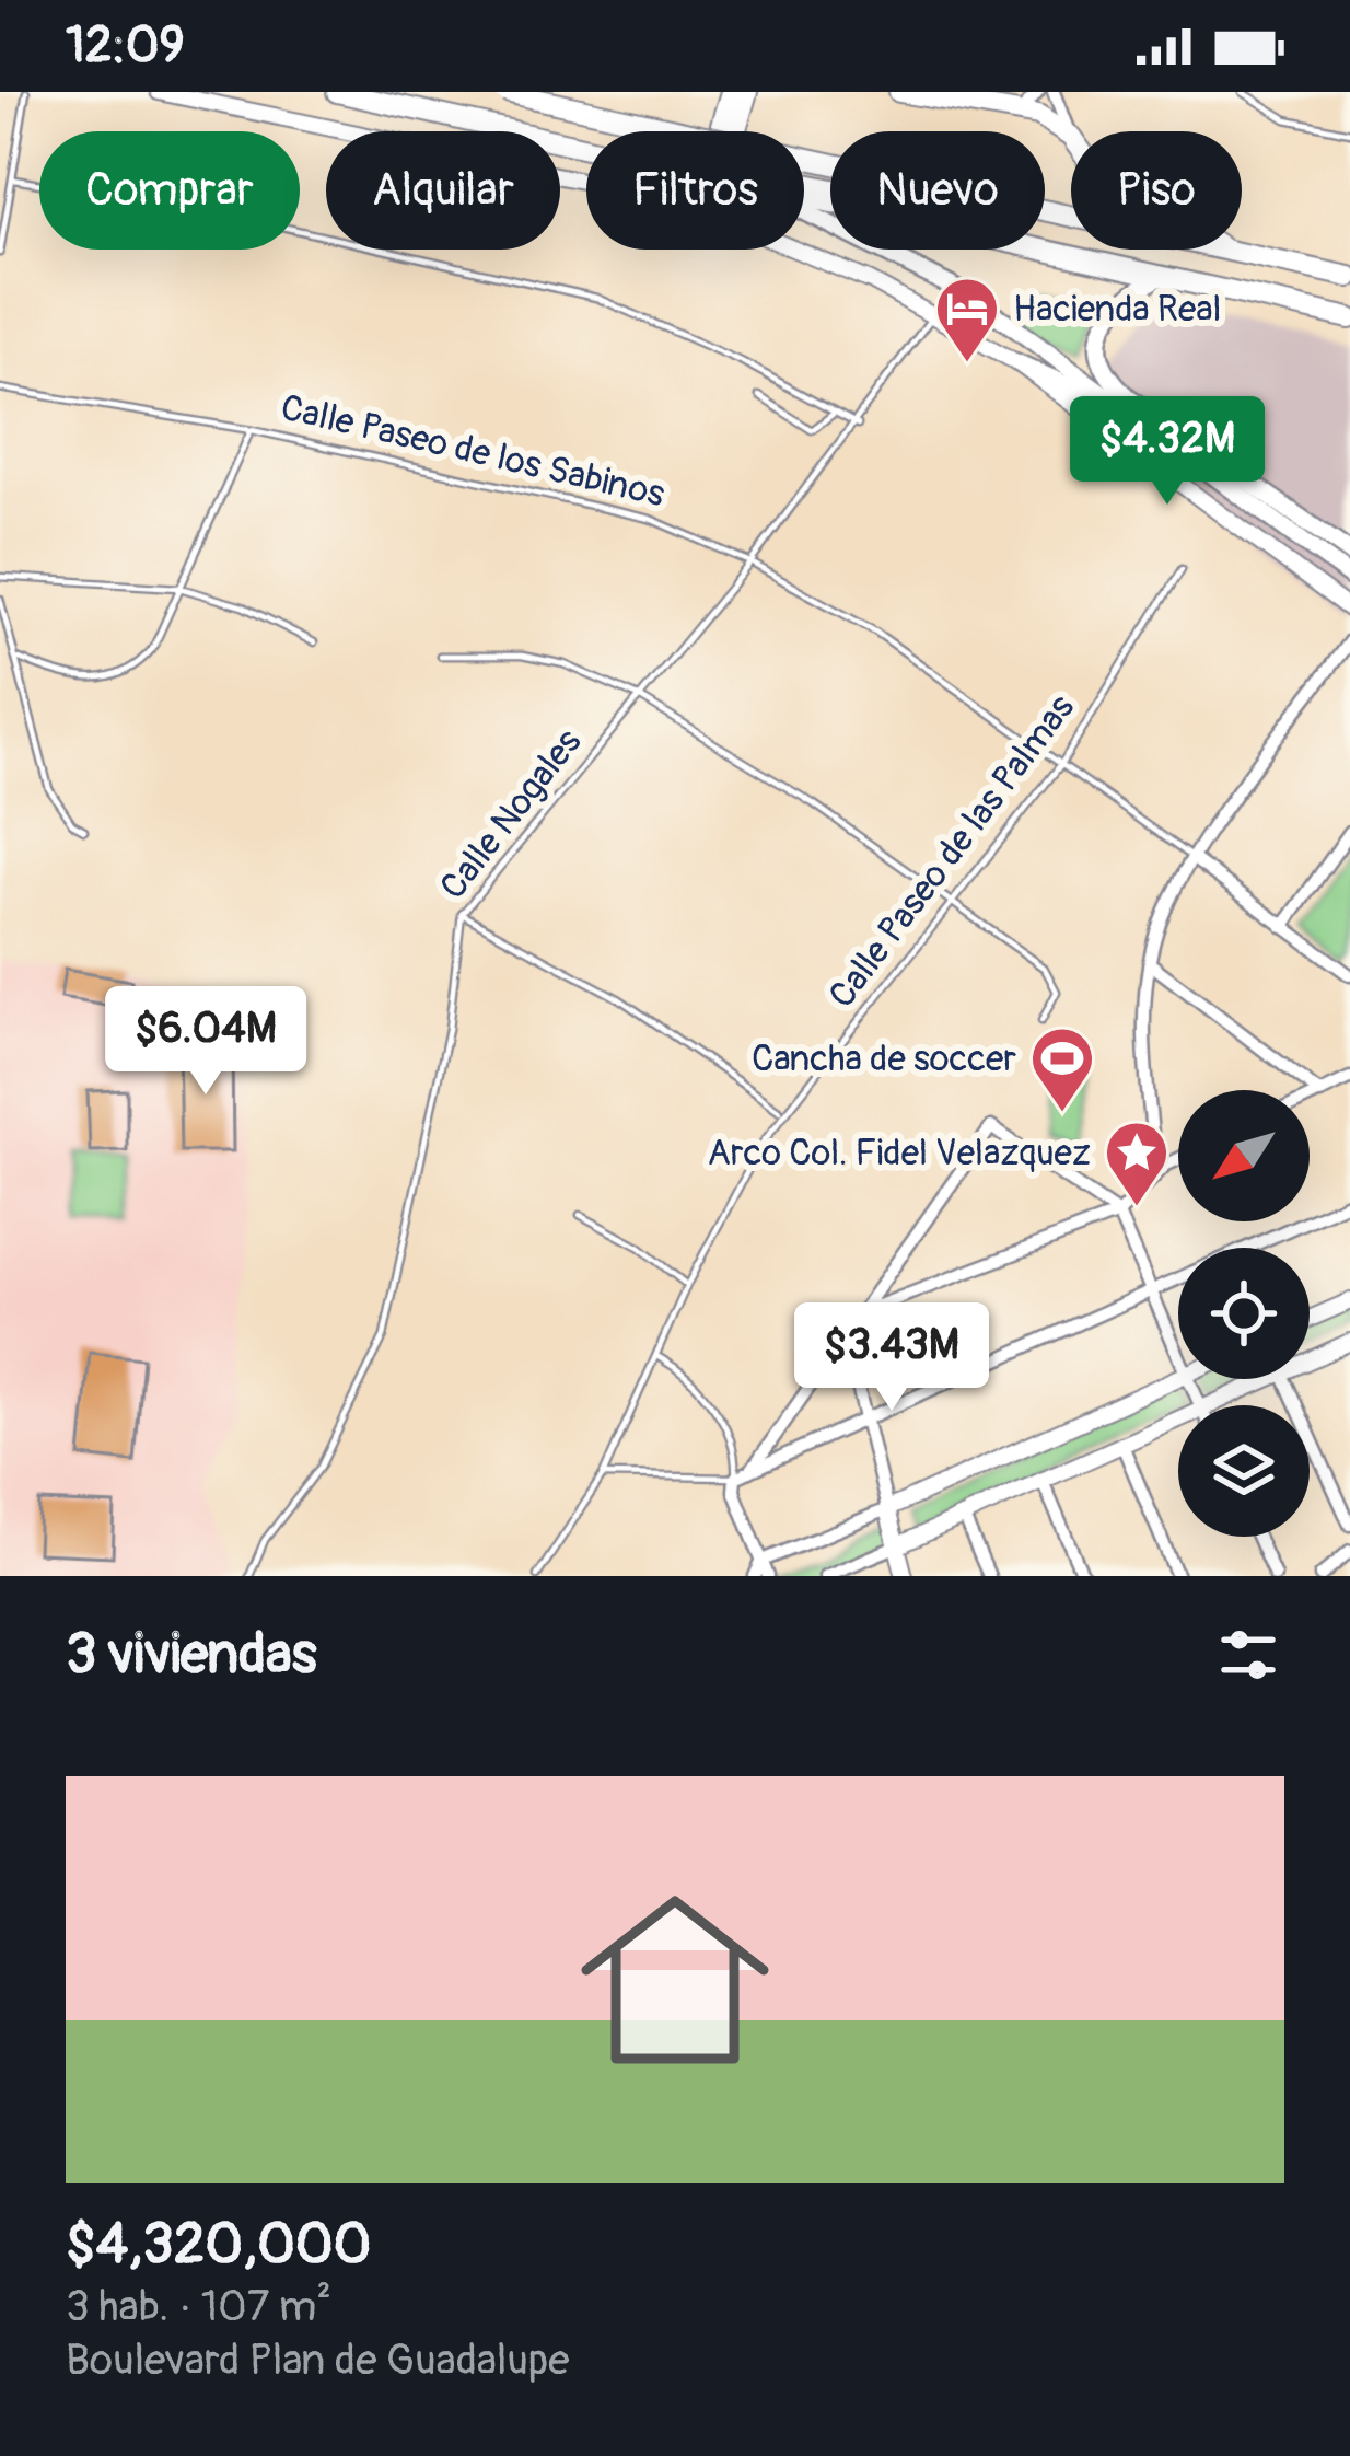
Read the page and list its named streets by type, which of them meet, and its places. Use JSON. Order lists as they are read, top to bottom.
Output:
{
  "streets": {
    "street": ["Calle Paseo de los Sabinos"],
    "lane": ["Calle Nogales", "Calle Paseo de las Palmas"]
  },
  "crossings": [
    ["Calle Paseo de los Sabinos", "Calle Nogales"],
    ["Calle Paseo de los Sabinos", "Calle Paseo de las Palmas"]
  ],
  "places": {
    "hotel": ["Hacienda Real"],
    "sports": ["Cancha de soccer"],
    "place": ["Arco Col. Fidel Velazquez"]
  },
  "north": "bottom left",
  "page": {
    "status": "12:09",
    "chip": [
      "Comprar",
      "Alquilar",
      "Filtros",
      "Nuevo",
      "Piso"
    ],
    "price": ["$4.32M", "$6.04M", "$3.43M"],
    "heading": "3 viviendas",
    "list": [
      {
        "name": "$4,320,000",
        "note": "3 hab. · 107 m² · Boulevard Plan de Guadalupe"
      }
    ]
  }
}
